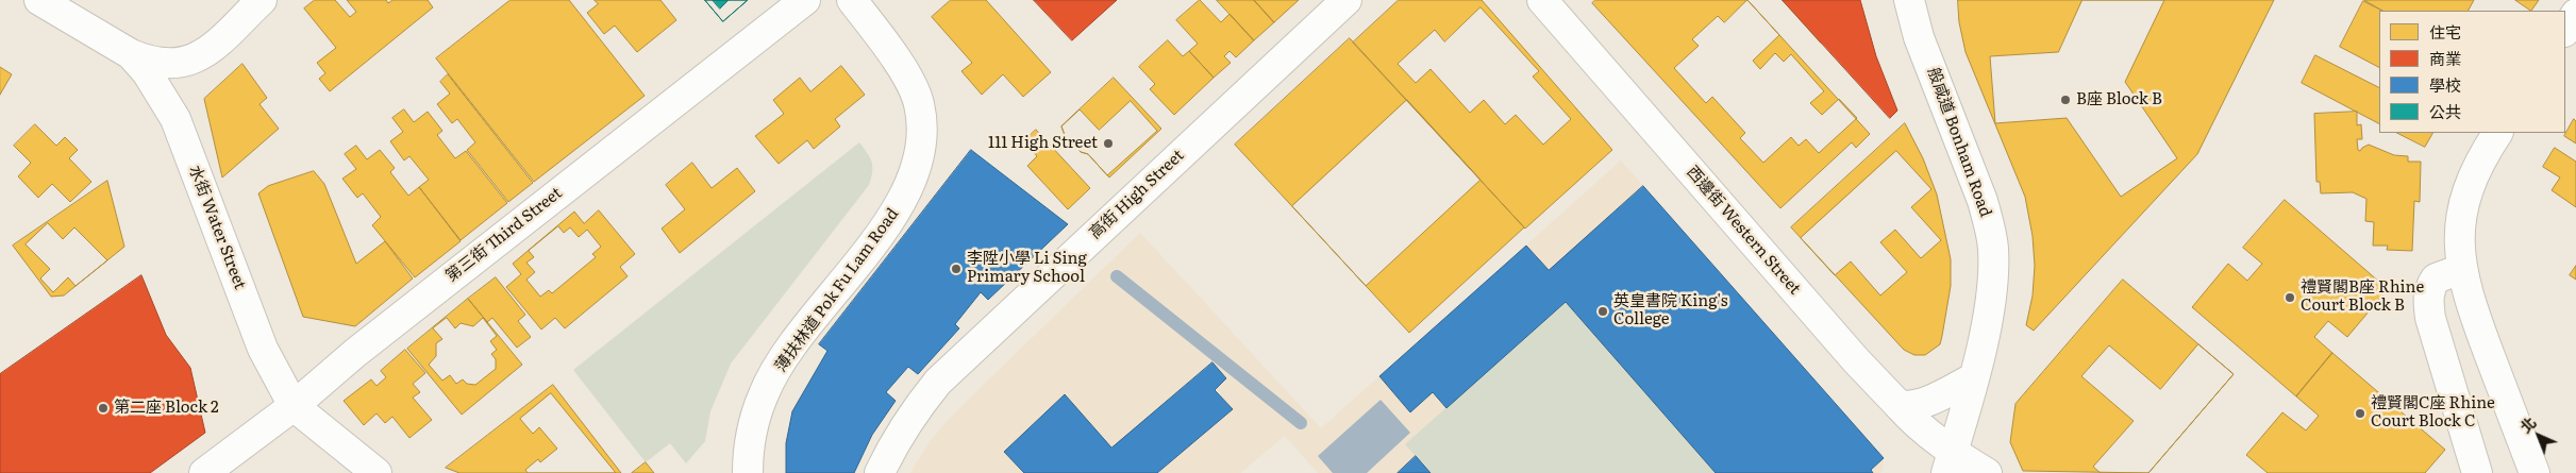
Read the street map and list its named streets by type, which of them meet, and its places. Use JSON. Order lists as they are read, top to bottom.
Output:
{
  "streets": {
    "main road": [
      "般咸道 Bonham Road",
      "高街 High Street",
      "水街 Water Street",
      "西邊街 Western Street",
      "第三街 Third Street",
      "薄扶林道 Pok Fu Lam Road"
    ]
  },
  "crossings": [
    ["般咸道 Bonham Road", "西邊街 Western Street"],
    ["水街 Water Street", "第三街 Third Street"]
  ],
  "places": [
    "B座 Block B",
    "111 High Street",
    "李陞小學 Li Sing Primary School",
    "禮賢閣B座 Rhine Court Block B",
    "英皇書院 King's College",
    "第二座 Block 2",
    "禮賢閣C座 Rhine Court Block C"
  ],
  "legend": [
    "住宅",
    "商業",
    "學校",
    "公共"
  ],
  "north": "top left"
}
